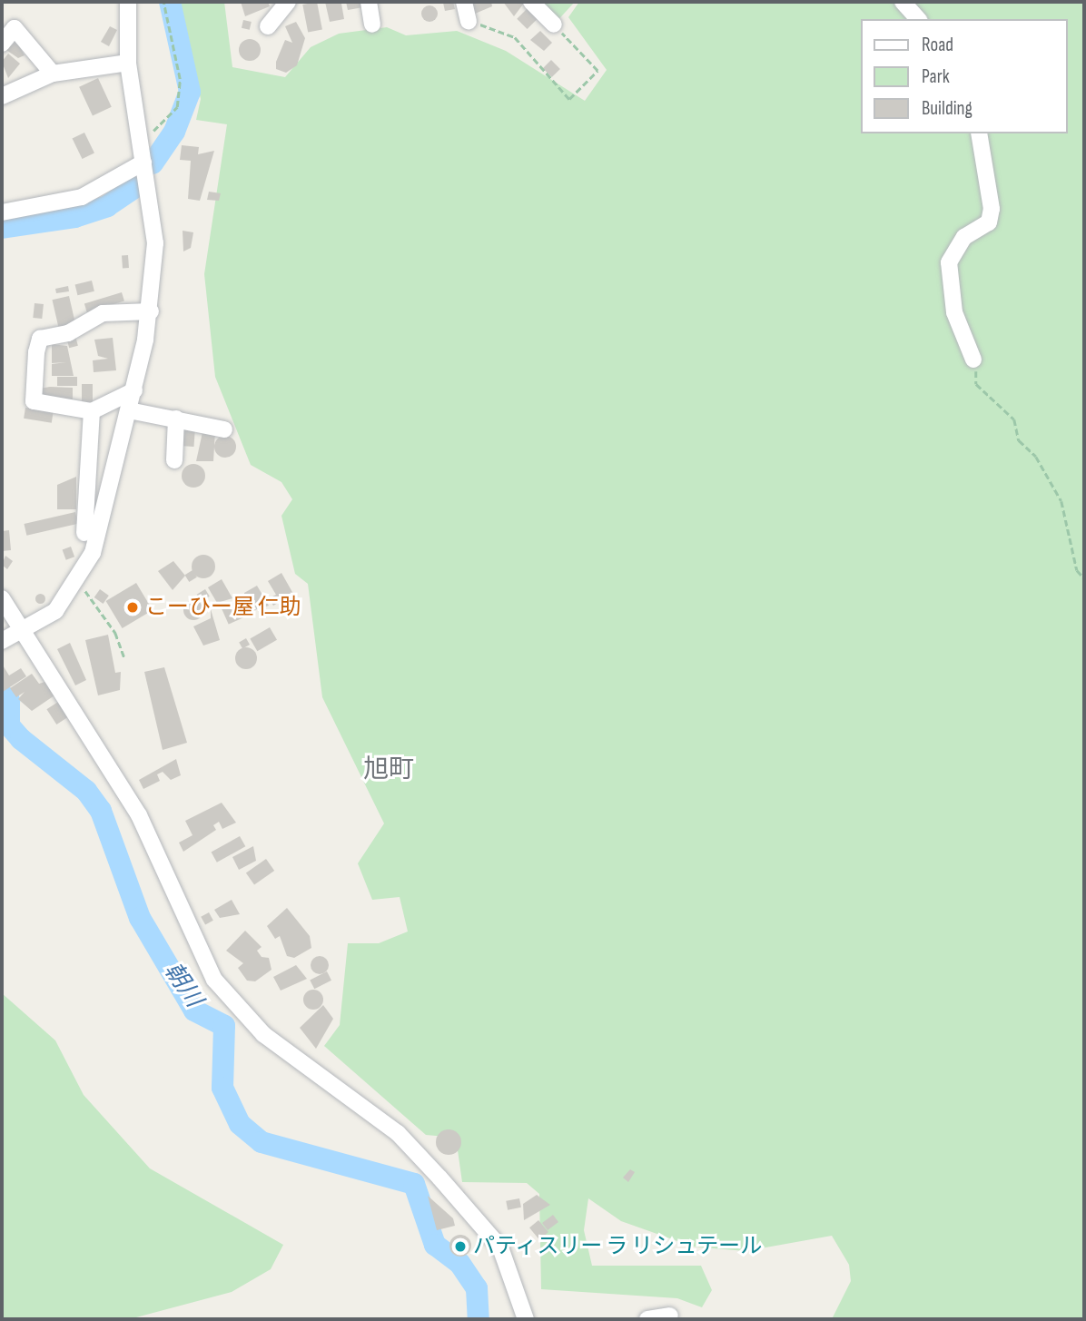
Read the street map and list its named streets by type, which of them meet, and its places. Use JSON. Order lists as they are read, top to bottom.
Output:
{
  "districts": ["旭町"],
  "water": ["朝川"],
  "places": ["こーひー屋 仁助", "パティスリー ラ リシュテール"],
  "legend": ["Road", "Park", "Building"]
}
